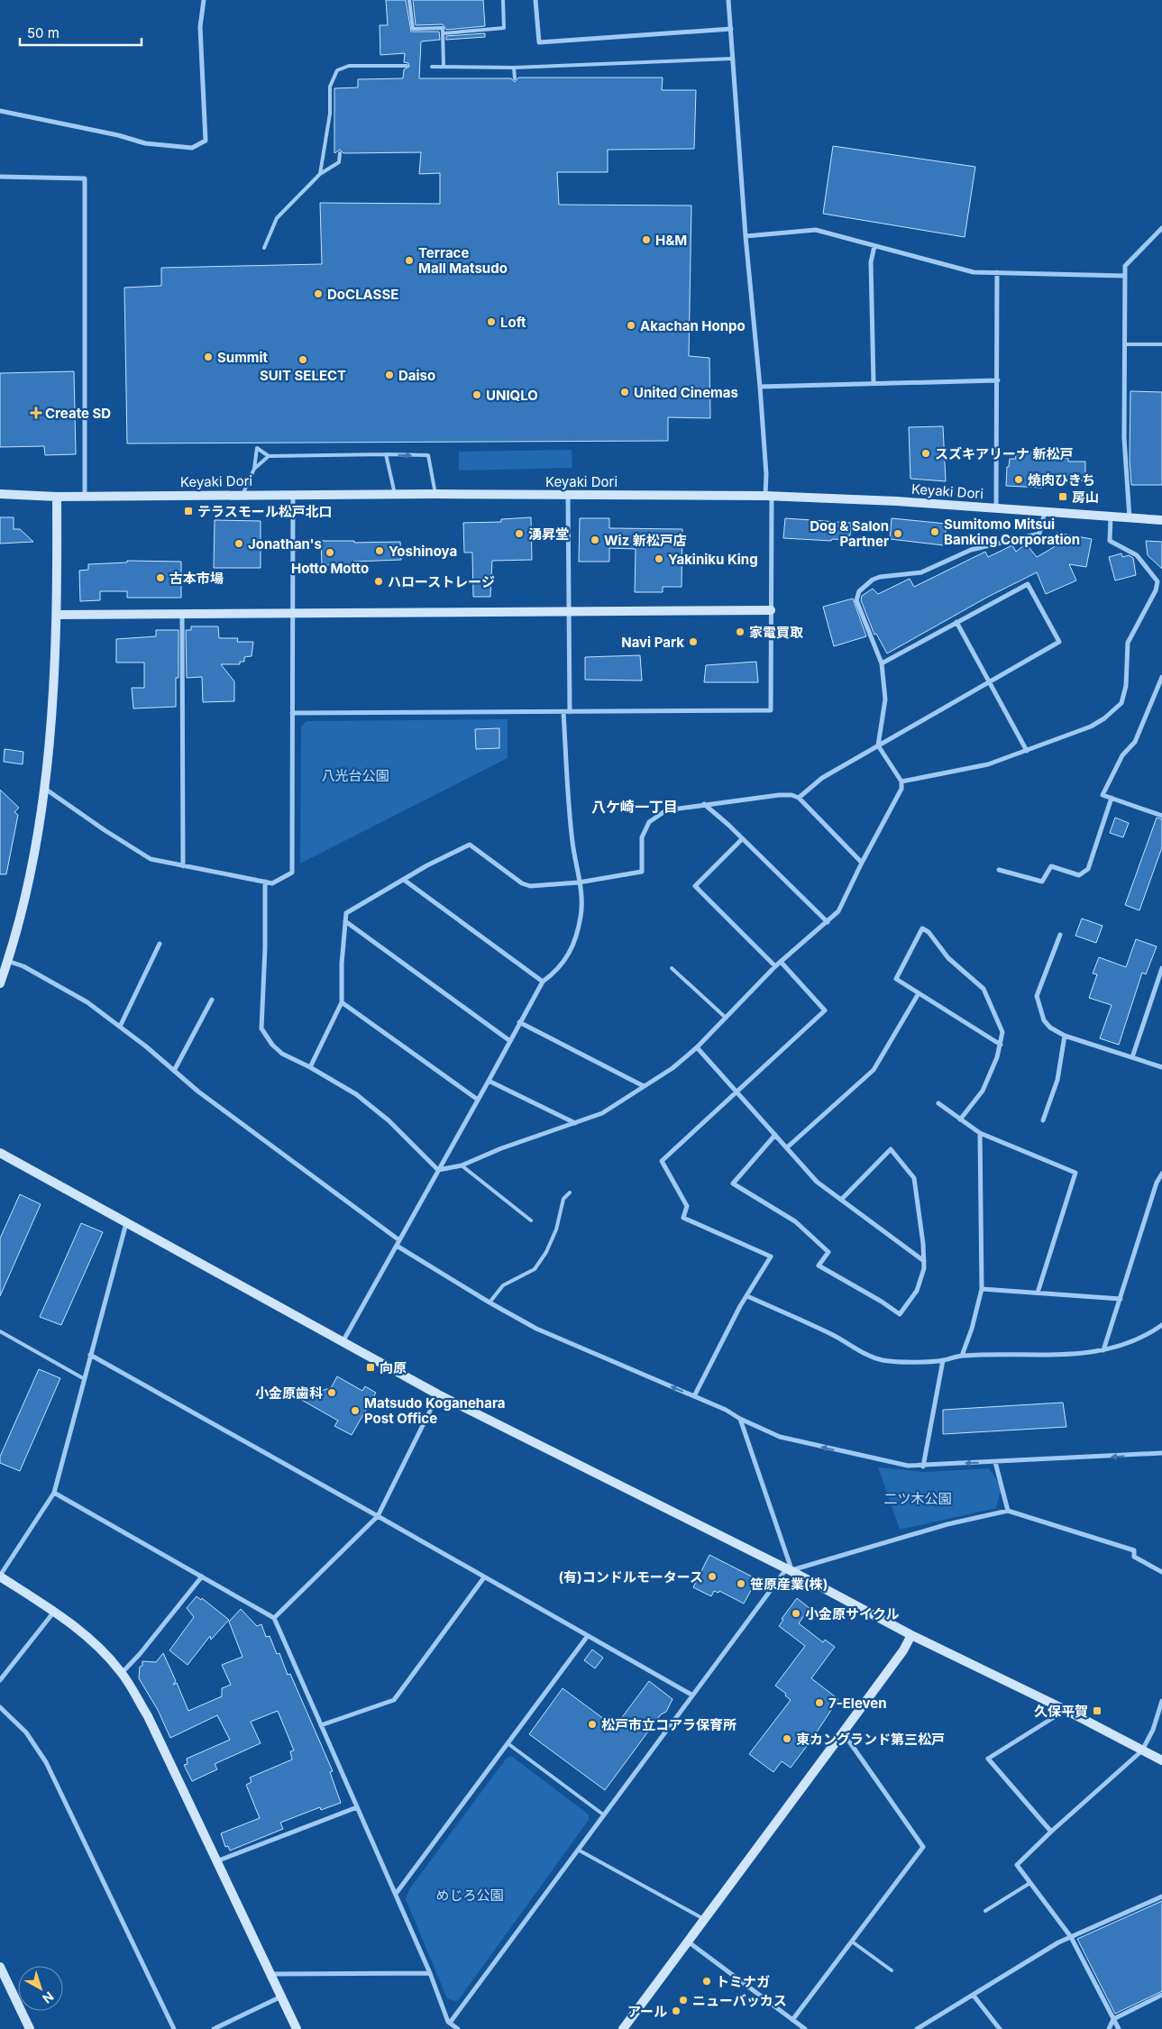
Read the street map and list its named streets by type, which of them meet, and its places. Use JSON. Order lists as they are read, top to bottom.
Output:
{
  "streets": {
    "street": ["Keyaki Dori"]
  },
  "districts": ["八ケ崎一丁目"],
  "parks": ["八光台公園", "二ツ木公園", "めじろ公園"],
  "places": {
    "other": [
      "H&M",
      "Terrace Mall Matsudo",
      "DoCLASSE",
      "Loft",
      "Akachan Honpo",
      "Summit",
      "SUIT SELECT",
      "Daiso",
      "United Cinemas",
      "UNIQLO",
      "スズキアリーナ 新松戸",
      "焼肉ひきち",
      "Sumitomo Mitsui Banking Corporation",
      "湧昇堂",
      "Dog & Salon Partner",
      "Wiz 新松戸店",
      "Jonathan's",
      "Yoshinoya",
      "Hotto Motto",
      "Yakiniku King",
      "古本市場",
      "ハローストレージ",
      "家電買取",
      "Navi Park",
      "小金原歯科",
      "Matsudo Koganehara Post Office",
      "(有)コンドルモータース",
      "笹原産業(株)",
      "小金原サイクル",
      "7-Eleven",
      "松戸市立コアラ保育所",
      "東カングランド第三松戸",
      "トミナガ",
      "ニューバッカス",
      "アール"
    ],
    "health": ["Create SD"],
    "transit": [
      "房山",
      "テラスモール松戸北口",
      "向原",
      "久保平賀"
    ]
  },
  "scale_bar": "50 m",
  "north": "bottom right"
}
